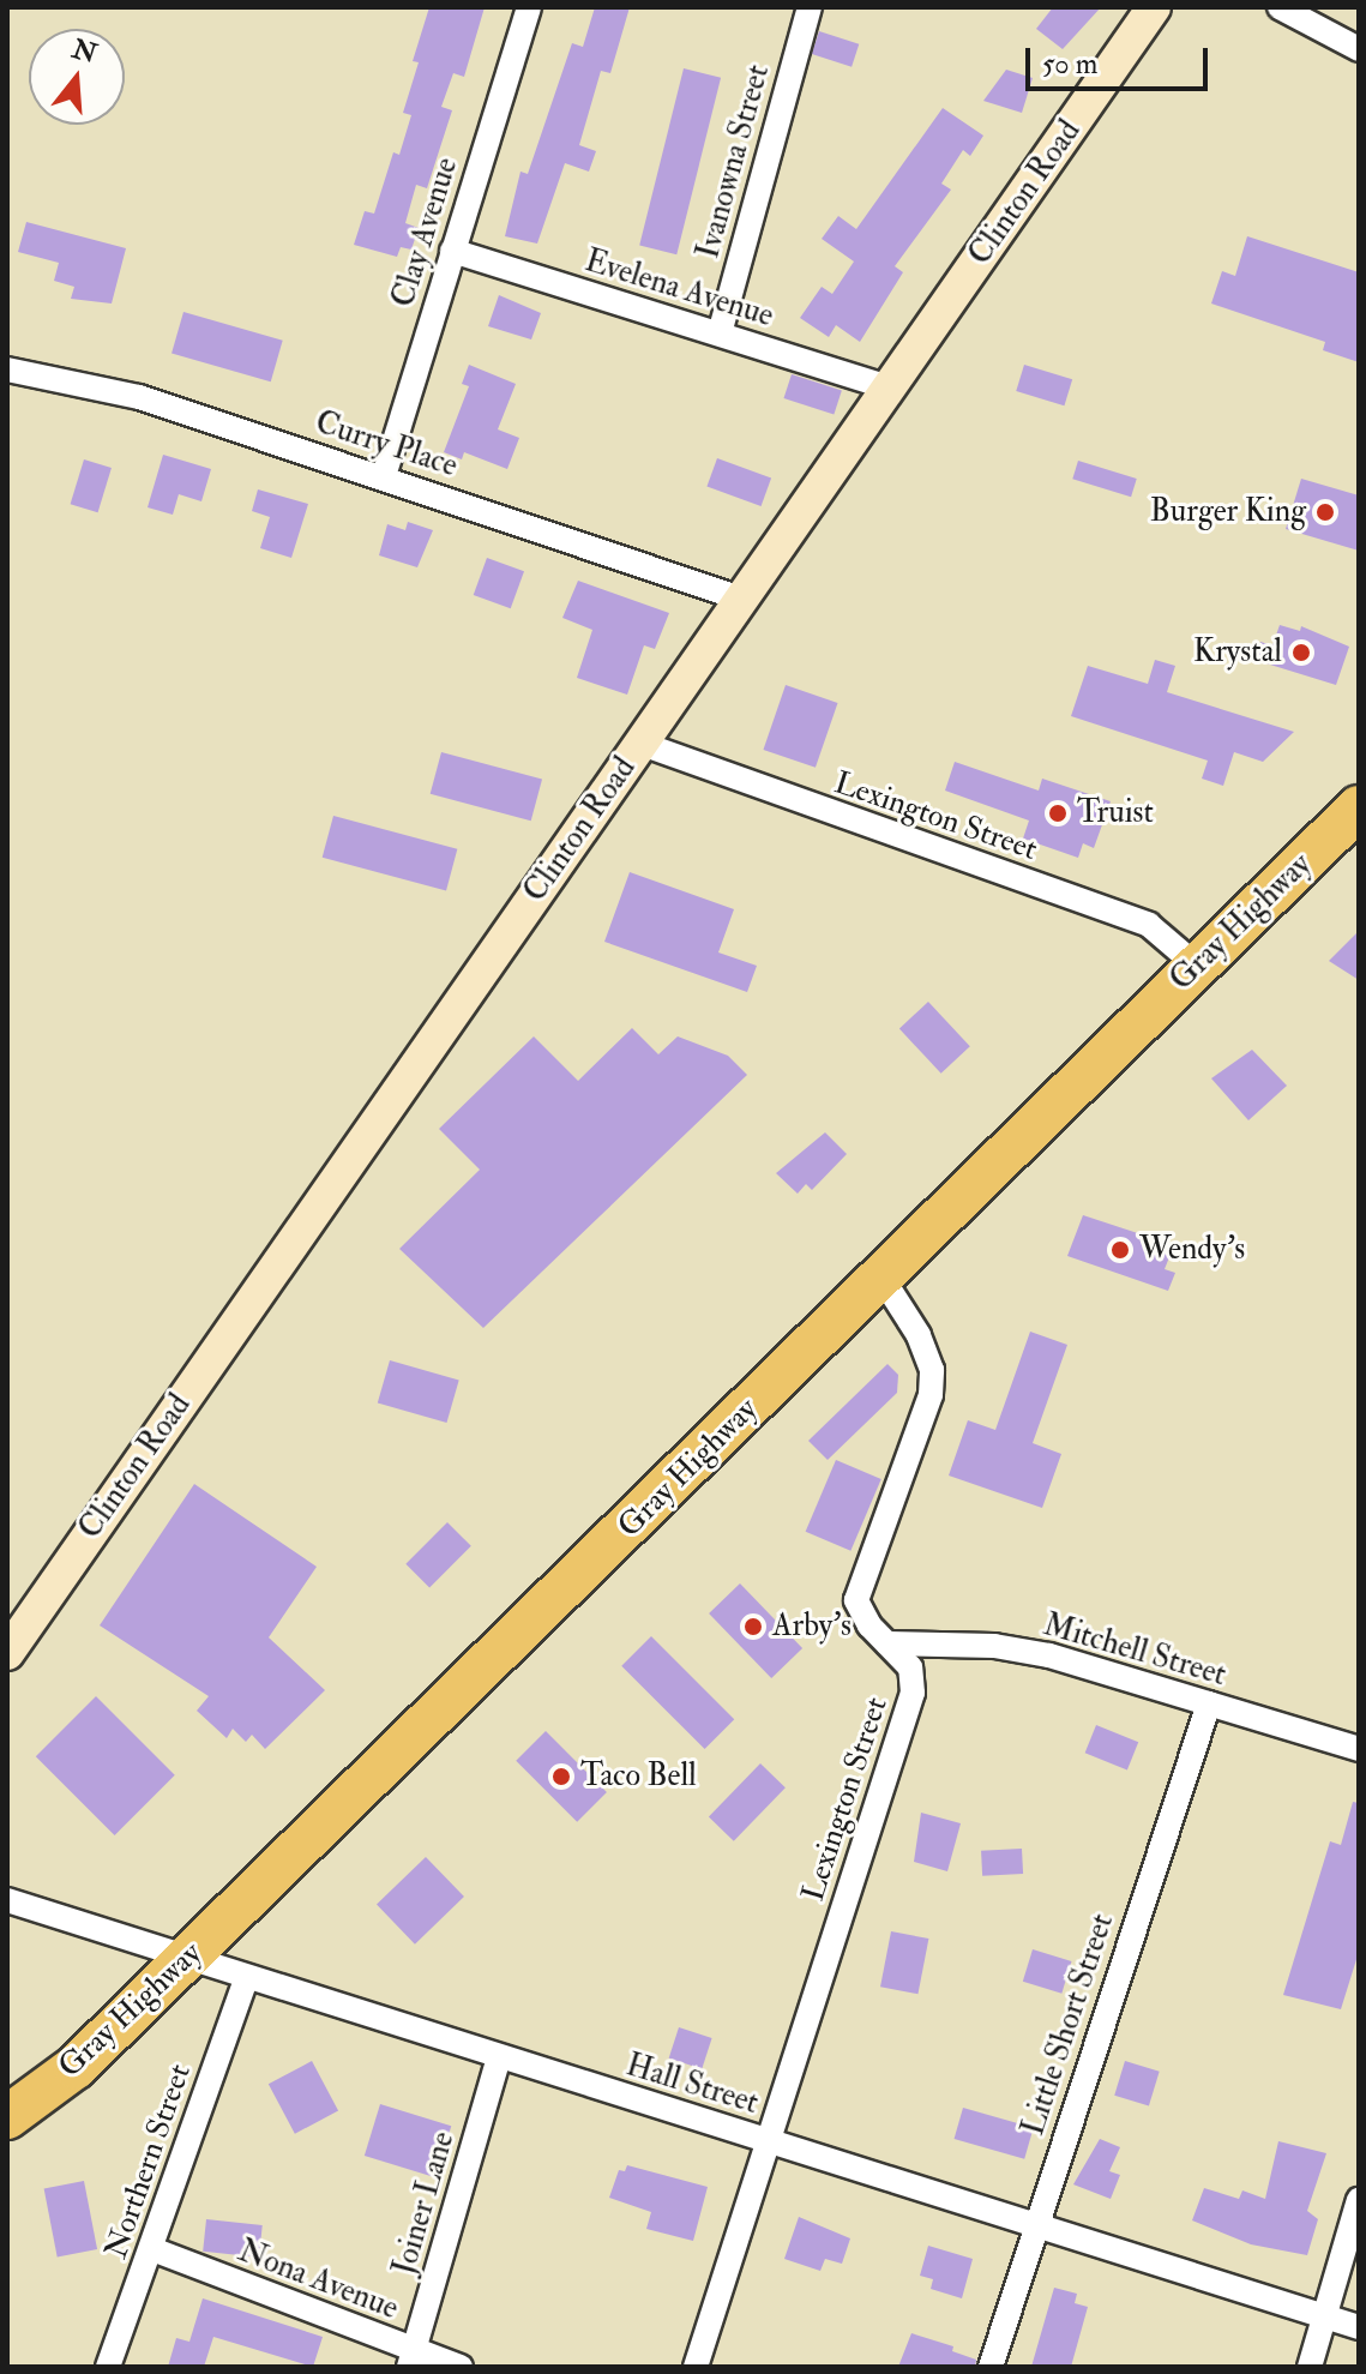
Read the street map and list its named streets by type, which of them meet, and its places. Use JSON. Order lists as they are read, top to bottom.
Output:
{
  "streets": {
    "highway": ["Gray Highway"],
    "street": [
      "Ivanowna Street",
      "Clinton Road",
      "Clay Avenue",
      "Evelena Avenue",
      "Curry Place",
      "Lexington Street",
      "Mitchell Street",
      "Little Short Street",
      "Hall Street",
      "Northern Street",
      "Joiner Lane",
      "Nona Avenue"
    ]
  },
  "crossings": [
    ["Ivanowna Street", "Evelena Avenue"],
    ["Clinton Road", "Evelena Avenue"],
    ["Clinton Road", "Curry Place"],
    ["Clinton Road", "Lexington Street"],
    ["Clay Avenue", "Evelena Avenue"],
    ["Clay Avenue", "Curry Place"],
    ["Lexington Street", "Gray Highway"],
    ["Lexington Street", "Mitchell Street"],
    ["Lexington Street", "Hall Street"],
    ["Gray Highway", "Hall Street"],
    ["Mitchell Street", "Little Short Street"],
    ["Little Short Street", "Hall Street"],
    ["Hall Street", "Northern Street"],
    ["Hall Street", "Joiner Lane"],
    ["Northern Street", "Nona Avenue"],
    ["Joiner Lane", "Nona Avenue"]
  ],
  "places": [
    "Burger King",
    "Krystal",
    "Truist",
    "Wendy's",
    "Arby's",
    "Taco Bell"
  ],
  "scale_bar": "50 m",
  "north": "top"
}
